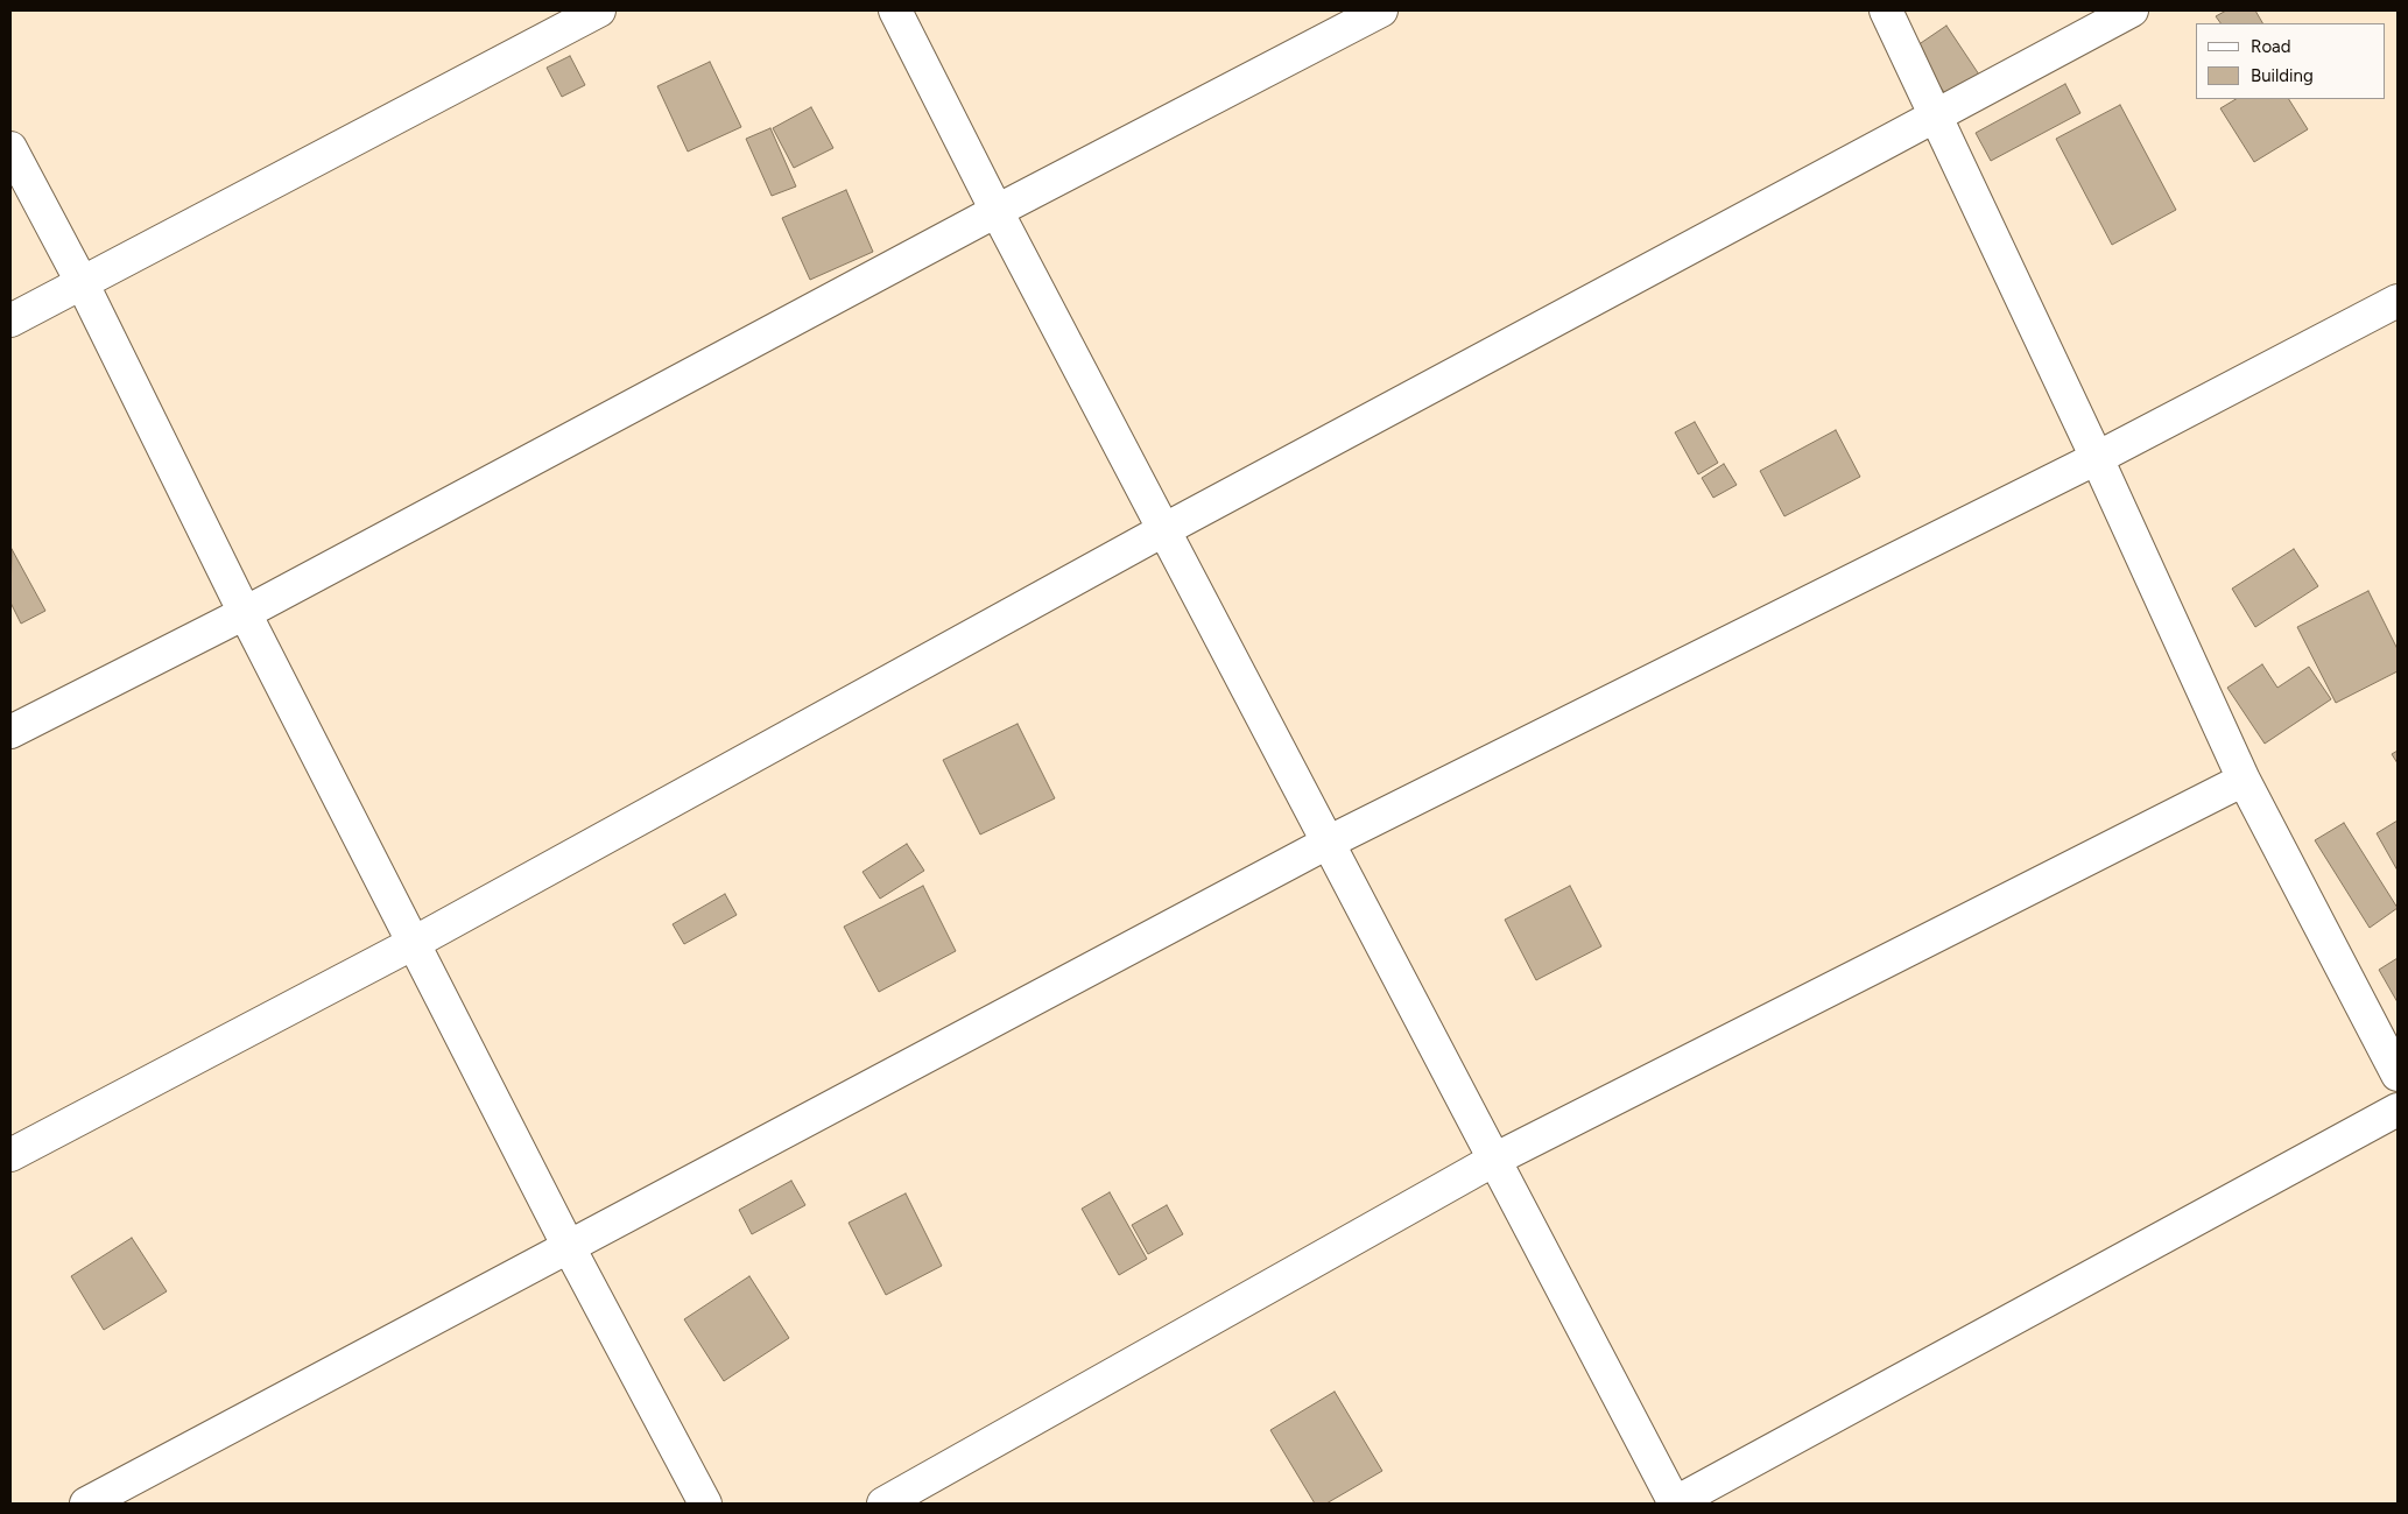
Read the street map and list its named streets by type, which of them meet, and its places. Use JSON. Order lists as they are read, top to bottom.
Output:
{
  "legend": ["Road", "Building"]
}
